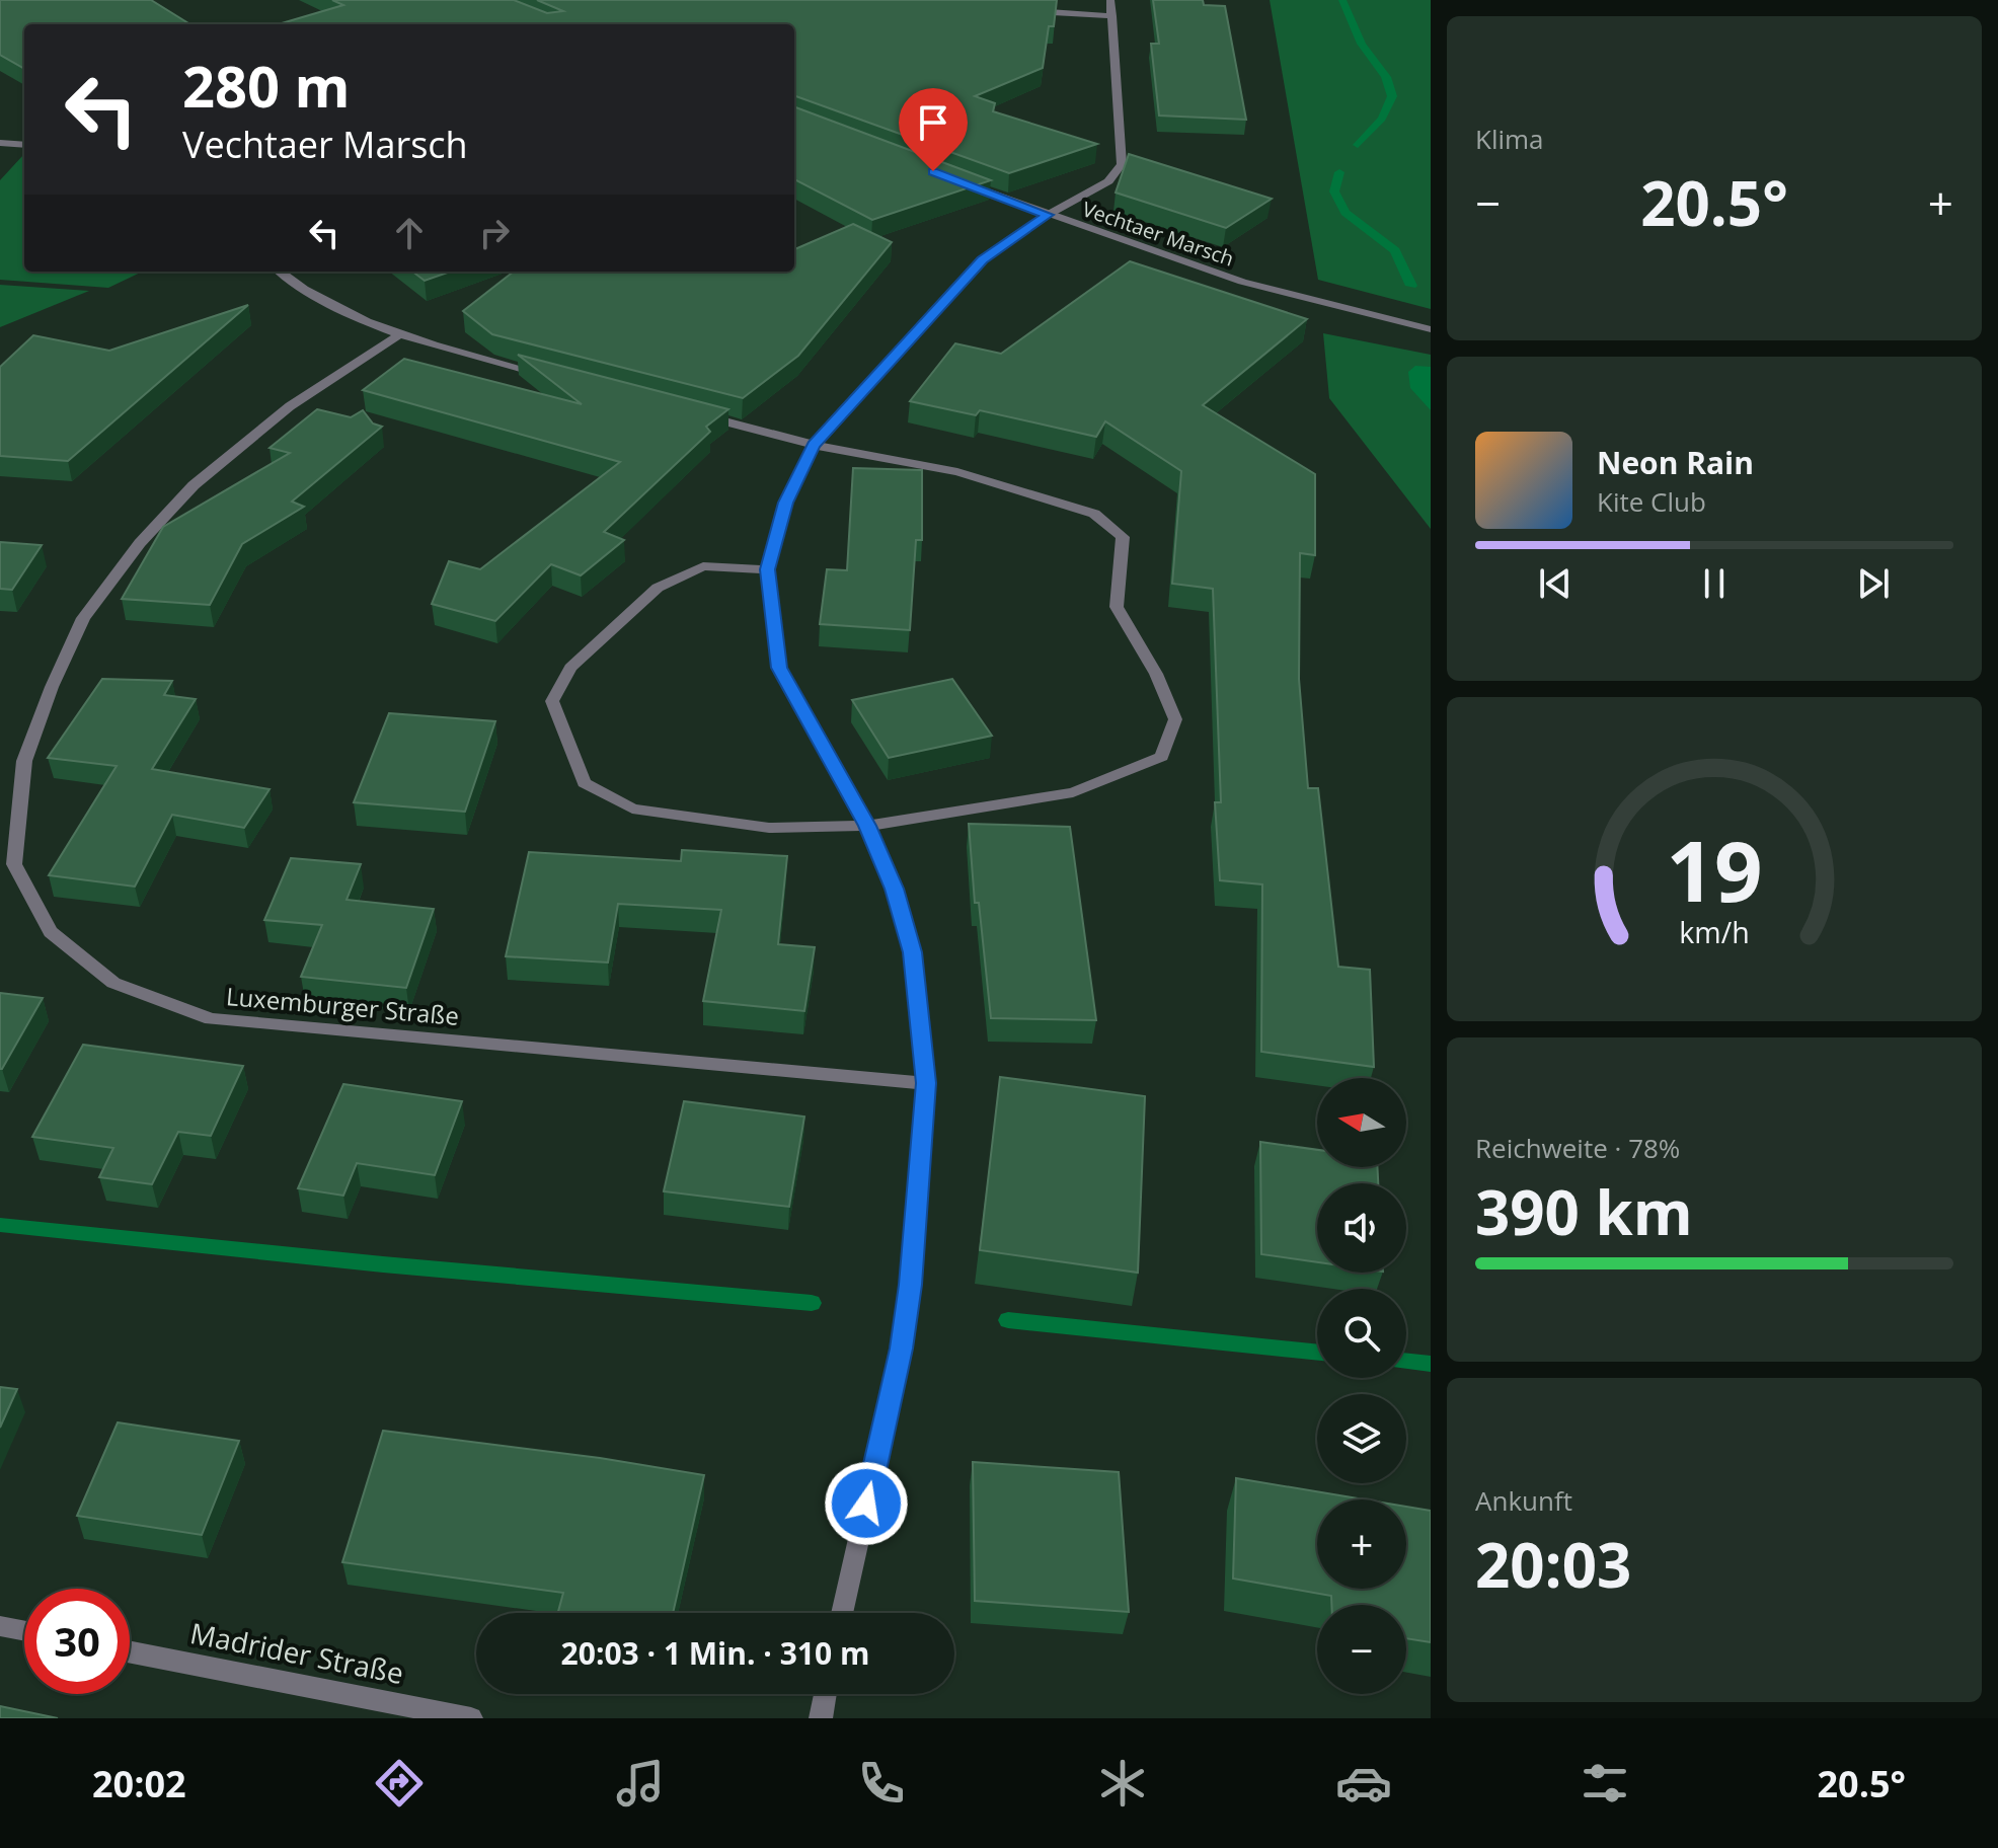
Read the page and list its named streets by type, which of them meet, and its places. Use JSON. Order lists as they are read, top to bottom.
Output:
{
  "streets": {
    "street": ["Vechtaer Marsch", "Luxemburger Straße", "Madrider Straße"]
  },
  "north": "left",
  "page": {
    "tile": [
      "Klima",
      ["Reichweite · 78%", "390 km"],
      ["Ankunft", "20:03"]
    ],
    "turn": ["280 m", "Vechtaer Marsch"],
    "heat": ["−", "20.5°", "+"],
    "song": ["Neon Rain", "Kite Club"],
    "map_buttons": ["+", "−"],
    "limit": "30",
    "trip": "20:03 · 1 Min. · 310 m",
    "tabs": ["20:02", "20.5°"],
    "gauge": ["19", "km/h"]
  }
}
